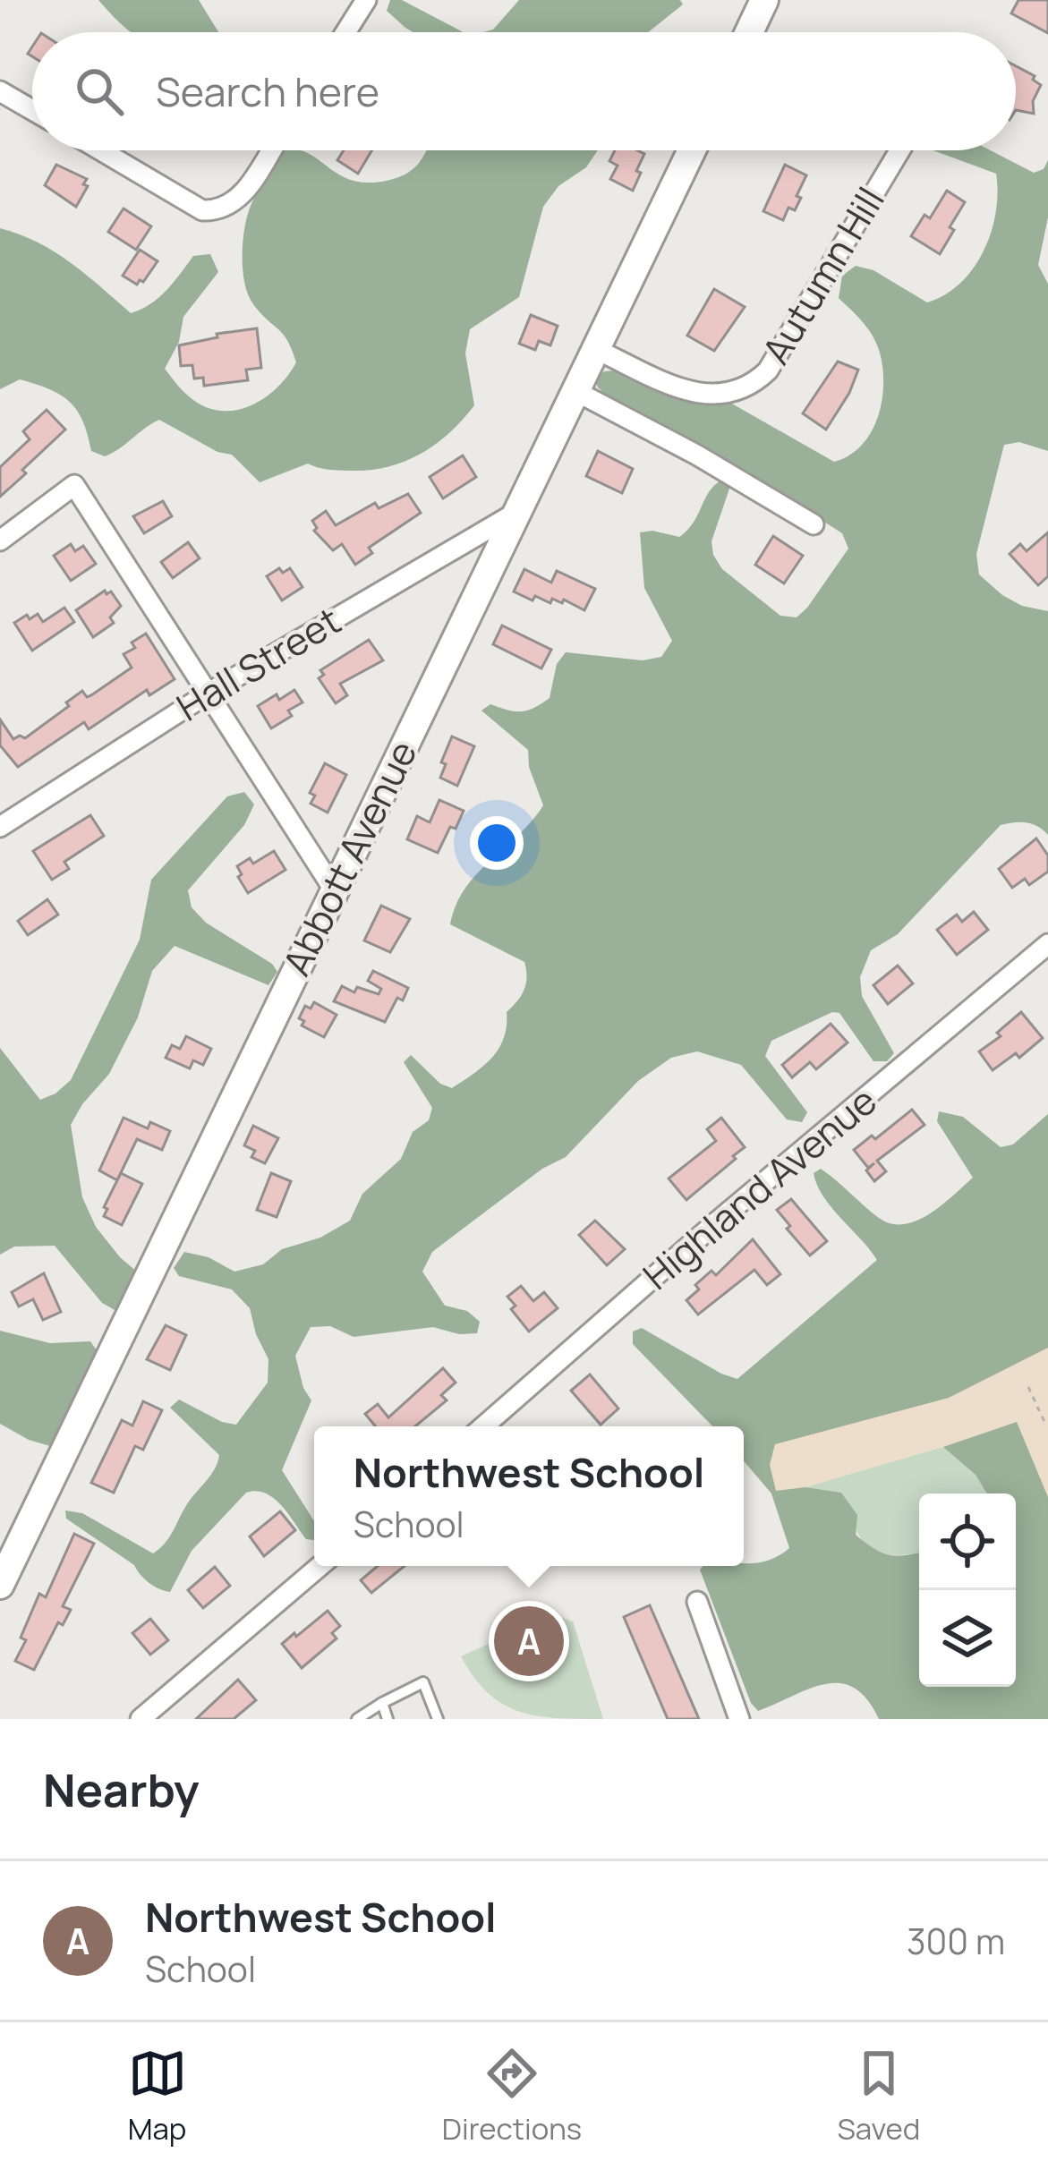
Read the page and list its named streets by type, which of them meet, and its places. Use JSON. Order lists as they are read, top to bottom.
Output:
{
  "streets": {
    "street": [
      "Autumn Hill",
      "Hall Street",
      "Abbott Avenue",
      "Highland Avenue"
    ]
  },
  "crossings": [
    ["Autumn Hill", "Abbott Avenue"],
    ["Hall Street", "Abbott Avenue"]
  ],
  "page": {
    "search": "Search here",
    "popup": ["Northwest School", "School"],
    "pins": "A",
    "heading": "Nearby",
    "list": [
      {
        "mark": "A",
        "name": "Northwest School",
        "note": "School",
        "value": "300 m"
      }
    ],
    "nav": ["Map", "Directions", "Saved"]
  }
}
